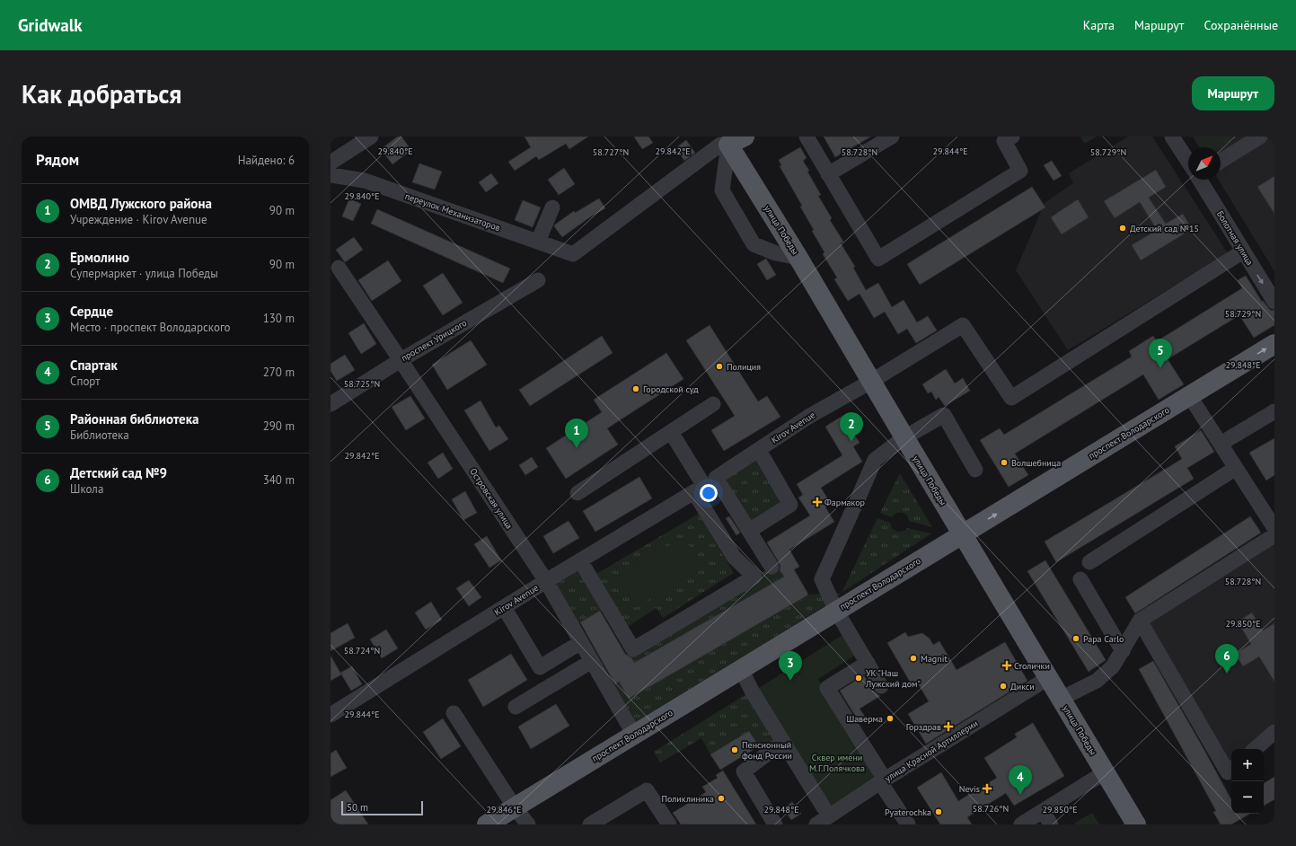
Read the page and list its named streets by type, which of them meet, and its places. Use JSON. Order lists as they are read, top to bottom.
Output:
{
  "streets": {
    "main road": ["улица Победы", "проспект Володарского"],
    "street": [
      "переулок Механизаторов",
      "Болотная улица",
      "проспект Урицкого",
      "Kirov Avenue",
      "Островская улица",
      "улица Красной Артиллерии"
    ]
  },
  "crossings": [
    ["переулок Механизаторов", "улица Победы"],
    ["улица Победы", "Kirov Avenue"],
    ["улица Победы", "проспект Володарского"],
    ["улица Победы", "улица Красной Артиллерии"],
    ["Болотная улица", "Kirov Avenue"],
    ["проспект Урицкого", "Островская улица"],
    ["Kirov Avenue", "Островская улица"],
    ["проспект Володарского", "Островская улица"]
  ],
  "one_way": ["проспект Володарского"],
  "parks": ["Сквер имени М.Г.Полячкова"],
  "places": {
    "other": [
      "Детский сад №15",
      "Полиция",
      "Городской суд",
      "Волшебница",
      "Papa Carlo",
      "Magnit",
      "УК \"Наш Лужский дом\"",
      "Дикси",
      "Шаверма",
      "Пенсионный фонд России",
      "Поликлиника",
      "Pyaterochka"
    ],
    "health": [
      "Фармакор",
      "Столички",
      "Горздрав",
      "Nevis"
    ]
  },
  "scale_bar": "50 m",
  "north": "top right",
  "page": {
    "header": "Gridwalk",
    "nav": ["Карта", "Маршрут", "Сохранённые"],
    "buttons": "Маршрут",
    "title": "Как добраться",
    "heading": ["Рядом", "Найдено: 6"],
    "list": [
      {
        "mark": "1",
        "name": "ОМВД Лужского района",
        "note": "Учреждение · Kirov Avenue",
        "value": "90 m"
      },
      {
        "mark": "2",
        "name": "Ермолино",
        "note": "Супермаркет · улица Победы",
        "value": "90 m"
      },
      {
        "mark": "3",
        "name": "Сердце",
        "note": "Место · проспект Володарского",
        "value": "130 m"
      },
      {
        "mark": "4",
        "name": "Спартак",
        "note": "Спорт",
        "value": "270 m"
      },
      {
        "mark": "5",
        "name": "Районная библиотека",
        "note": "Библиотека",
        "value": "290 m"
      },
      {
        "mark": "6",
        "name": "Детский сад №9",
        "note": "Школа",
        "value": "340 m"
      }
    ],
    "pins": [
      "5",
      "2",
      "1",
      "6",
      "3",
      "4"
    ],
    "map_buttons": ["+", "−"],
    "scale": "50 m"
  },
  "coordinates": [
    "29.842°E",
    "29.840°E",
    "29.844°E",
    "58.728°N",
    "58.729°N",
    "58.727°N",
    "29.848°E",
    "58.725°N",
    "29.850°E",
    "58.724°N",
    "58.726°N",
    "29.846°E"
  ]
}
